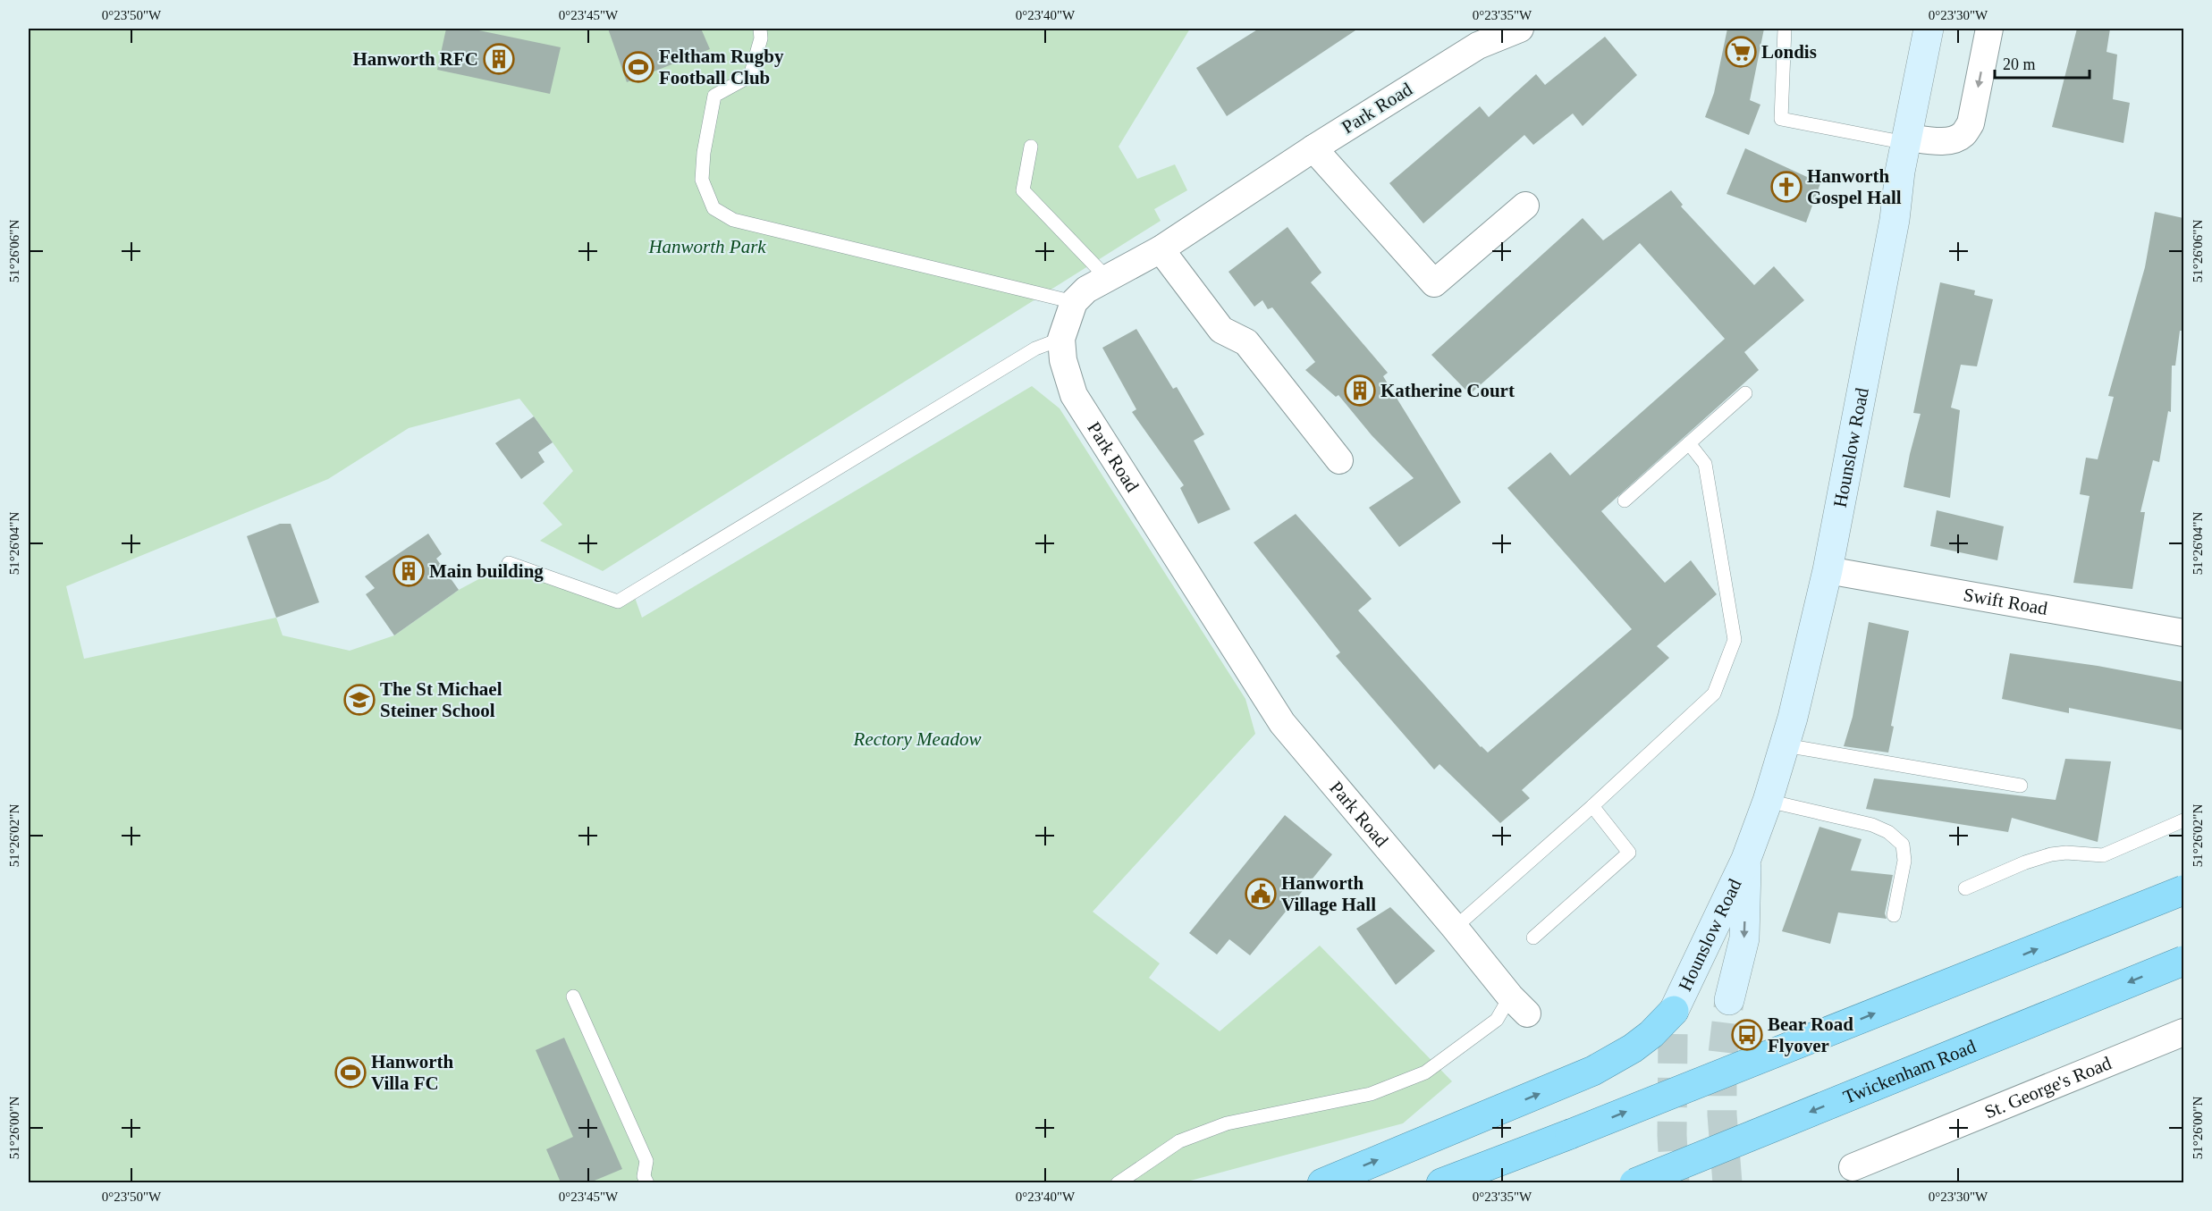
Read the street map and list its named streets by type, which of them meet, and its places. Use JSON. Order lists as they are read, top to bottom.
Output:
{
  "streets": {
    "highway": ["Twickenham Road"],
    "main road": ["Hounslow Road"],
    "street": ["Park Road", "Swift Road", "St. George's Road"]
  },
  "crossings": [
    ["Hounslow Road", "Swift Road"]
  ],
  "parks": ["Hanworth Park", "Rectory Meadow"],
  "places": {
    "supermarket": ["Londis"],
    "building": ["Hanworth RFC", "Katherine Court", "Main building"],
    "sports": ["Feltham Rugby Football Club", "Hanworth Villa FC"],
    "church": ["Hanworth Gospel Hall"],
    "school or university": ["The St Michael Steiner School"],
    "public building": ["Hanworth Village Hall"],
    "bus stop": ["Bear Road Flyover"]
  },
  "scale_bar": "20 m",
  "coordinates": [
    "0°23'50\"W",
    "0°23'45\"W",
    "0°23'40\"W",
    "0°23'35\"W",
    "0°23'30\"W",
    "51°26'06\"N",
    "51°26'04\"N",
    "51°26'02\"N",
    "51°26'00\"N"
  ]
}
